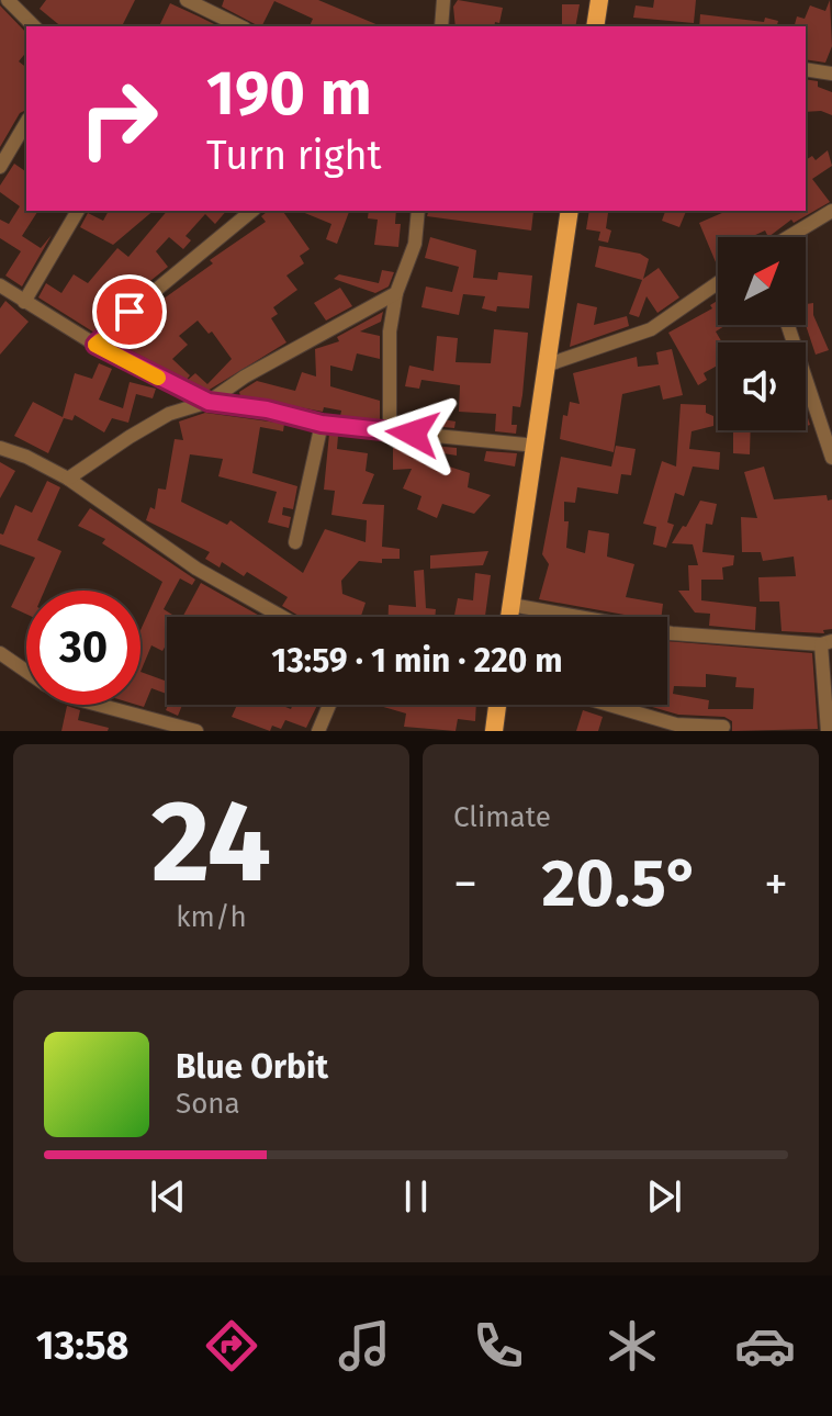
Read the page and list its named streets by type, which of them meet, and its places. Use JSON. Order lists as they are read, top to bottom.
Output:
{
  "north": "top right",
  "page": {
    "turn": ["190 m", "Turn right"],
    "limit": "30",
    "trip": "13:59 · 1 min · 220 m",
    "tile": [
      ["24", "km/h"],
      "Climate"
    ],
    "heat": ["−", "20.5°", "+"],
    "song": ["Blue Orbit", "Sona"],
    "tabs": "13:58"
  }
}
